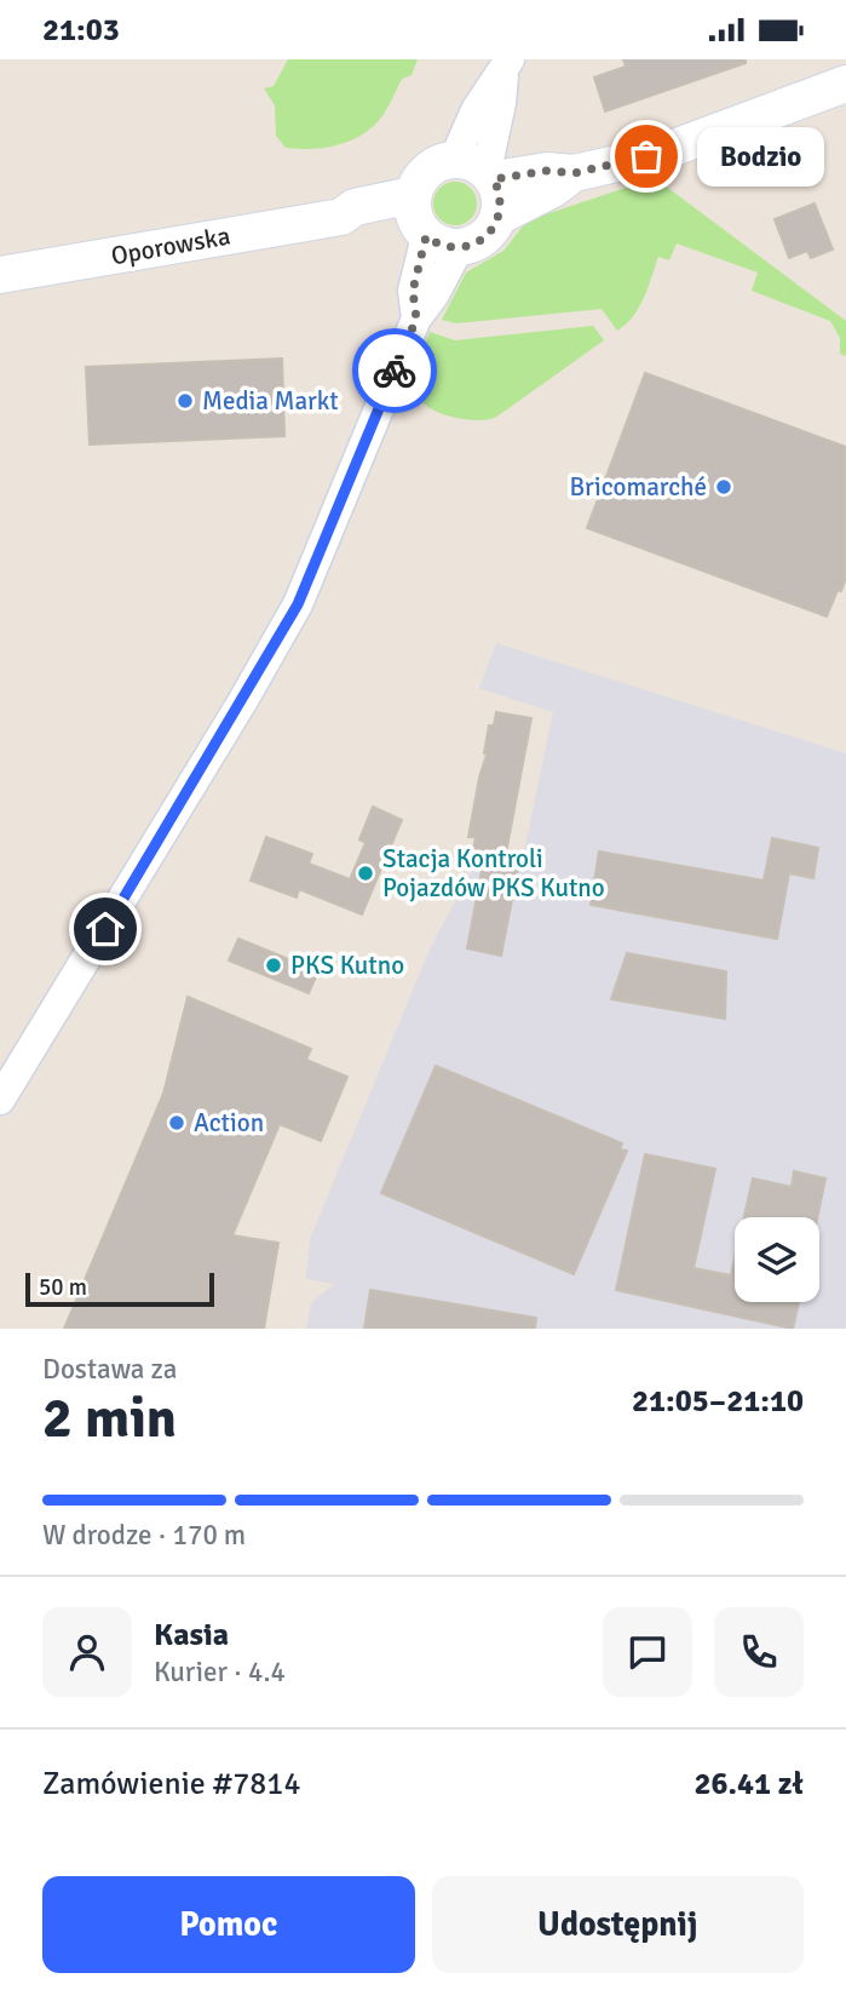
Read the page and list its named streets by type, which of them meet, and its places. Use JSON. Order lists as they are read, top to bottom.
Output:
{
  "streets": {
    "street": ["Oporowska"]
  },
  "places": [
    "Bodzio",
    "Media Markt",
    "Bricomarché",
    "Stacja Kontroli Pojazdów PKS Kutno",
    "PKS Kutno",
    "Action"
  ],
  "scale_bar": "50 m",
  "page": {
    "status": "21:03",
    "bubble": "Bodzio",
    "scale": "50 m",
    "heading": ["2 min", "Dostawa za", "21:05–21:10"],
    "panel": [
      "Kasia",
      "Kurier · 4.4",
      "Zamówienie #7814",
      "26.41 zł"
    ],
    "bar": "W drodze · 170 m",
    "buttons": ["Pomoc", "Udostępnij"]
  }
}
